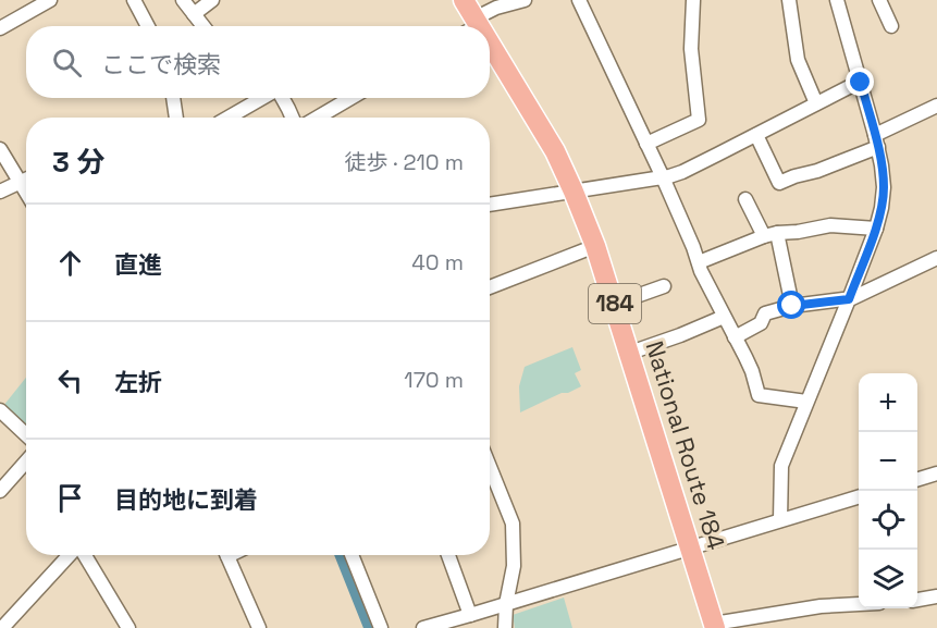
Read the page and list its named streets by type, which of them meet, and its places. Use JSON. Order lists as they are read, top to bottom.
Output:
{
  "streets": {
    "highway": ["184", "National Route 184"]
  },
  "page": {
    "search": "ここで検索",
    "heading": ["3 分", "徒歩 · 210 m"],
    "list": [
      ["直進", "40 m"],
      ["左折", "170 m"],
      "目的地に到着"
    ],
    "map_buttons": ["+", "−"]
  }
}
